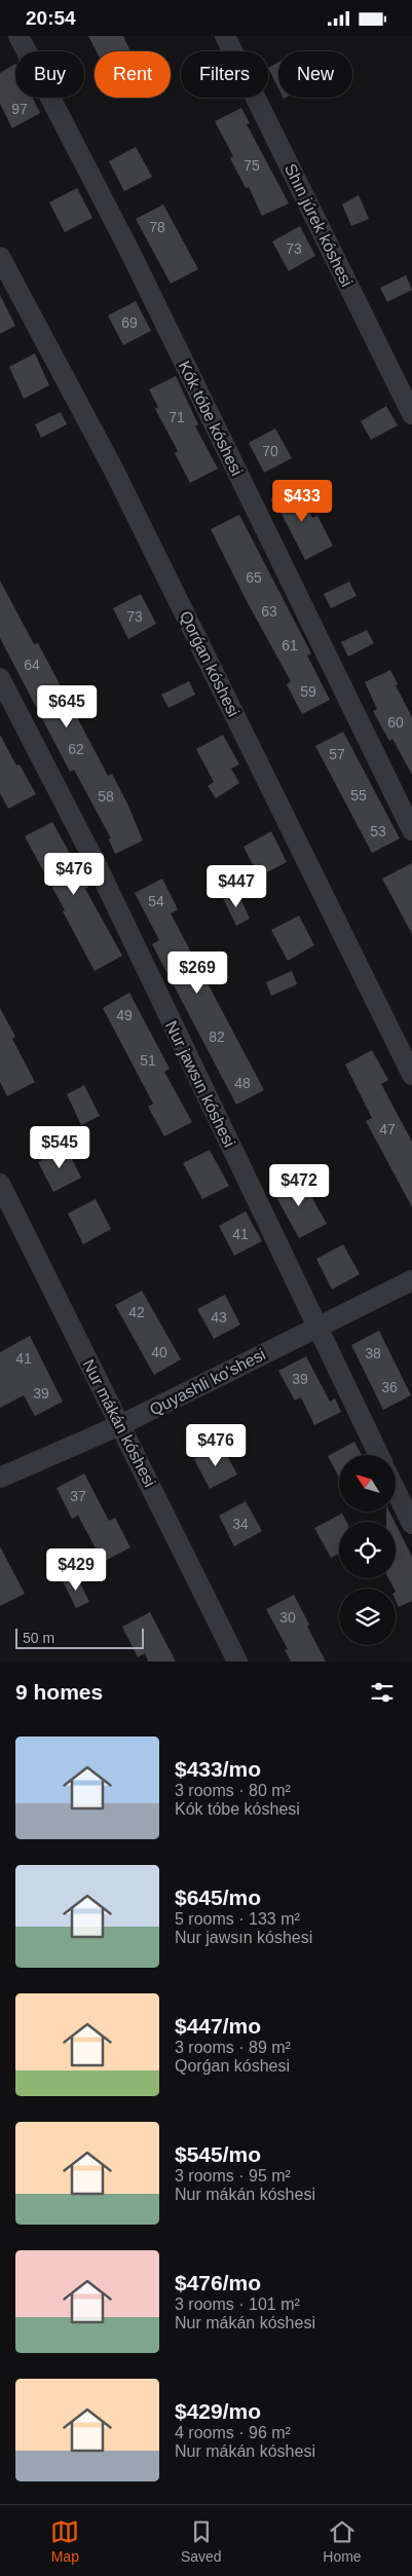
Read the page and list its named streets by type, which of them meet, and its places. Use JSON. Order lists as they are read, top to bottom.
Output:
{
  "streets": {
    "street": [
      "Shın júrek kóshesi",
      "Kók tóbe kóshesi",
      "Qorǵan kóshesi",
      "Nur jawsın kóshesi",
      "Quyashli ko'shesi",
      "Nur mákán kóshesi"
    ]
  },
  "crossings": [
    ["Nur jawsın kóshesi", "Quyashli ko'shesi"],
    ["Quyashli ko'shesi", "Nur mákán kóshesi"]
  ],
  "house_numbers": [
    "97",
    "75",
    "78",
    "73",
    "69",
    "71",
    "70",
    "65",
    "63",
    "73",
    "61",
    "64",
    "59",
    "60",
    "62",
    "57",
    "55",
    "58",
    "53",
    "54",
    "49",
    "82",
    "51",
    "48",
    "47",
    "41",
    "42",
    "43",
    "40",
    "38",
    "41",
    "39",
    "36",
    "39",
    "37",
    "34",
    "30"
  ],
  "scale_bar": "50 m",
  "north": "top left",
  "page": {
    "status": "20:54",
    "chip": [
      "Buy",
      "Rent",
      "Filters",
      "New"
    ],
    "price": [
      "$433",
      "$645",
      "$476",
      "$447",
      "$269",
      "$545",
      "$472",
      "$476",
      "$429"
    ],
    "scale": "50 m",
    "heading": "9 homes",
    "list": [
      {
        "name": "$433/mo",
        "note": "3 rooms · 80 m² · Kók tóbe kóshesi"
      },
      {
        "name": "$645/mo",
        "note": "5 rooms · 133 m² · Nur jawsın kóshesi"
      },
      {
        "name": "$447/mo",
        "note": "3 rooms · 89 m² · Qorǵan kóshesi"
      },
      {
        "name": "$545/mo",
        "note": "3 rooms · 95 m² · Nur mákán kóshesi"
      },
      {
        "name": "$476/mo",
        "note": "3 rooms · 101 m² · Nur mákán kóshesi"
      },
      {
        "name": "$429/mo",
        "note": "4 rooms · 96 m² · Nur mákán kóshesi"
      }
    ],
    "tabs": ["Map", "Saved", "Home"]
  }
}
